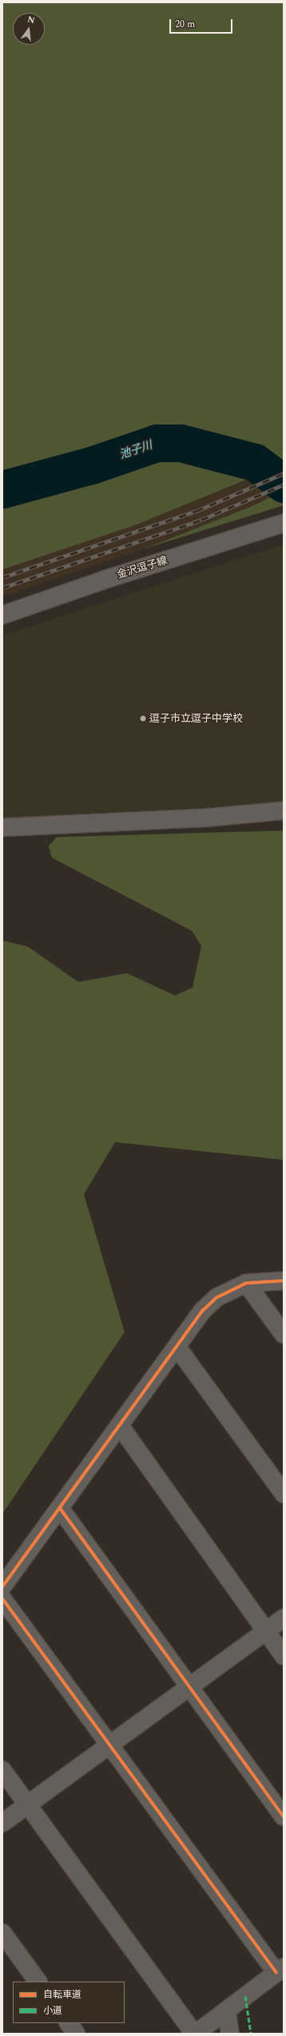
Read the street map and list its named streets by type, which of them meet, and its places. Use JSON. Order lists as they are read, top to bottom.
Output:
{
  "streets": {
    "street": ["金沢逗子線"]
  },
  "water": ["池子川"],
  "places": ["逗子市立逗子中学校"],
  "legend": ["自転車道", "小道"],
  "scale_bar": "20 m",
  "north": "top"
}
